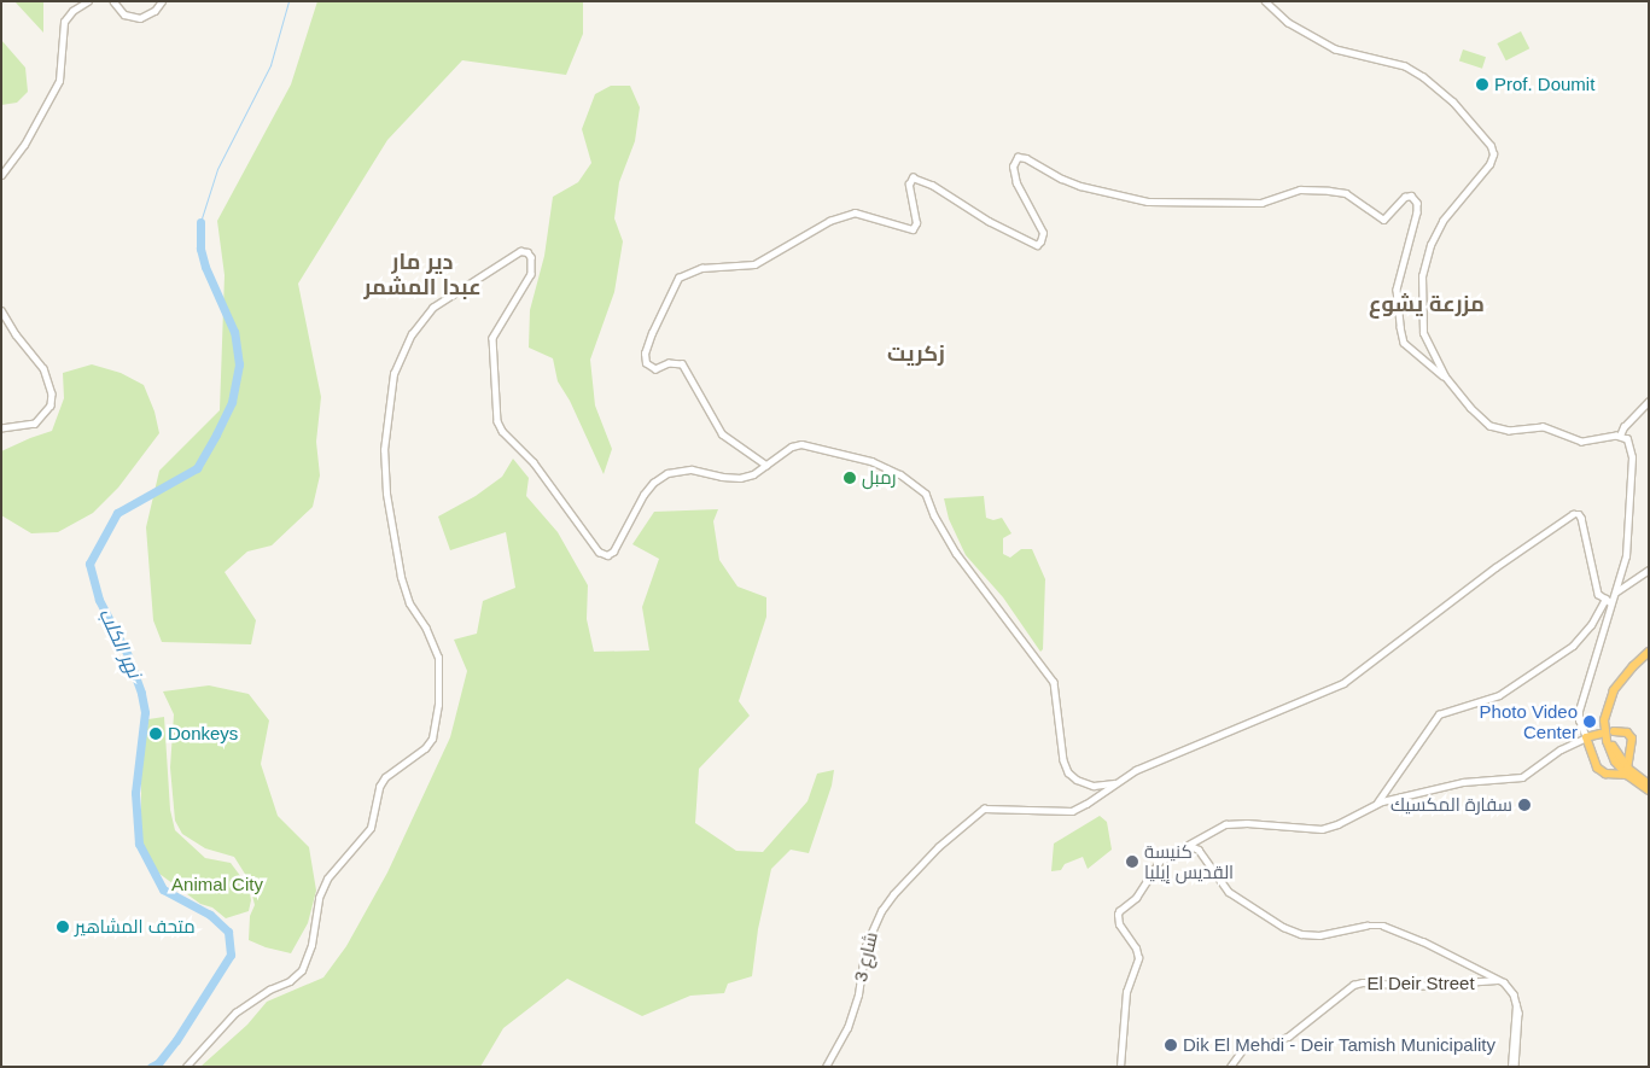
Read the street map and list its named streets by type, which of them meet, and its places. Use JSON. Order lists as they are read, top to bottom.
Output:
{
  "streets": {
    "street": ["شارع 3", "El Deir Street"]
  },
  "districts": ["دير مار عبدا المشمر", "مزرعة يشوع", "زكريت"],
  "water": ["نهر الكلب"],
  "parks": ["Animal City"],
  "places": [
    "Prof. Doumit",
    "رمبل",
    "Photo Video Center",
    "Donkeys",
    "سفارة المكسيك",
    "كنيسة القديس إيليا",
    "متحف المشاهير",
    "Dik El Mehdi - Deir Tamish Municipality"
  ]
}
